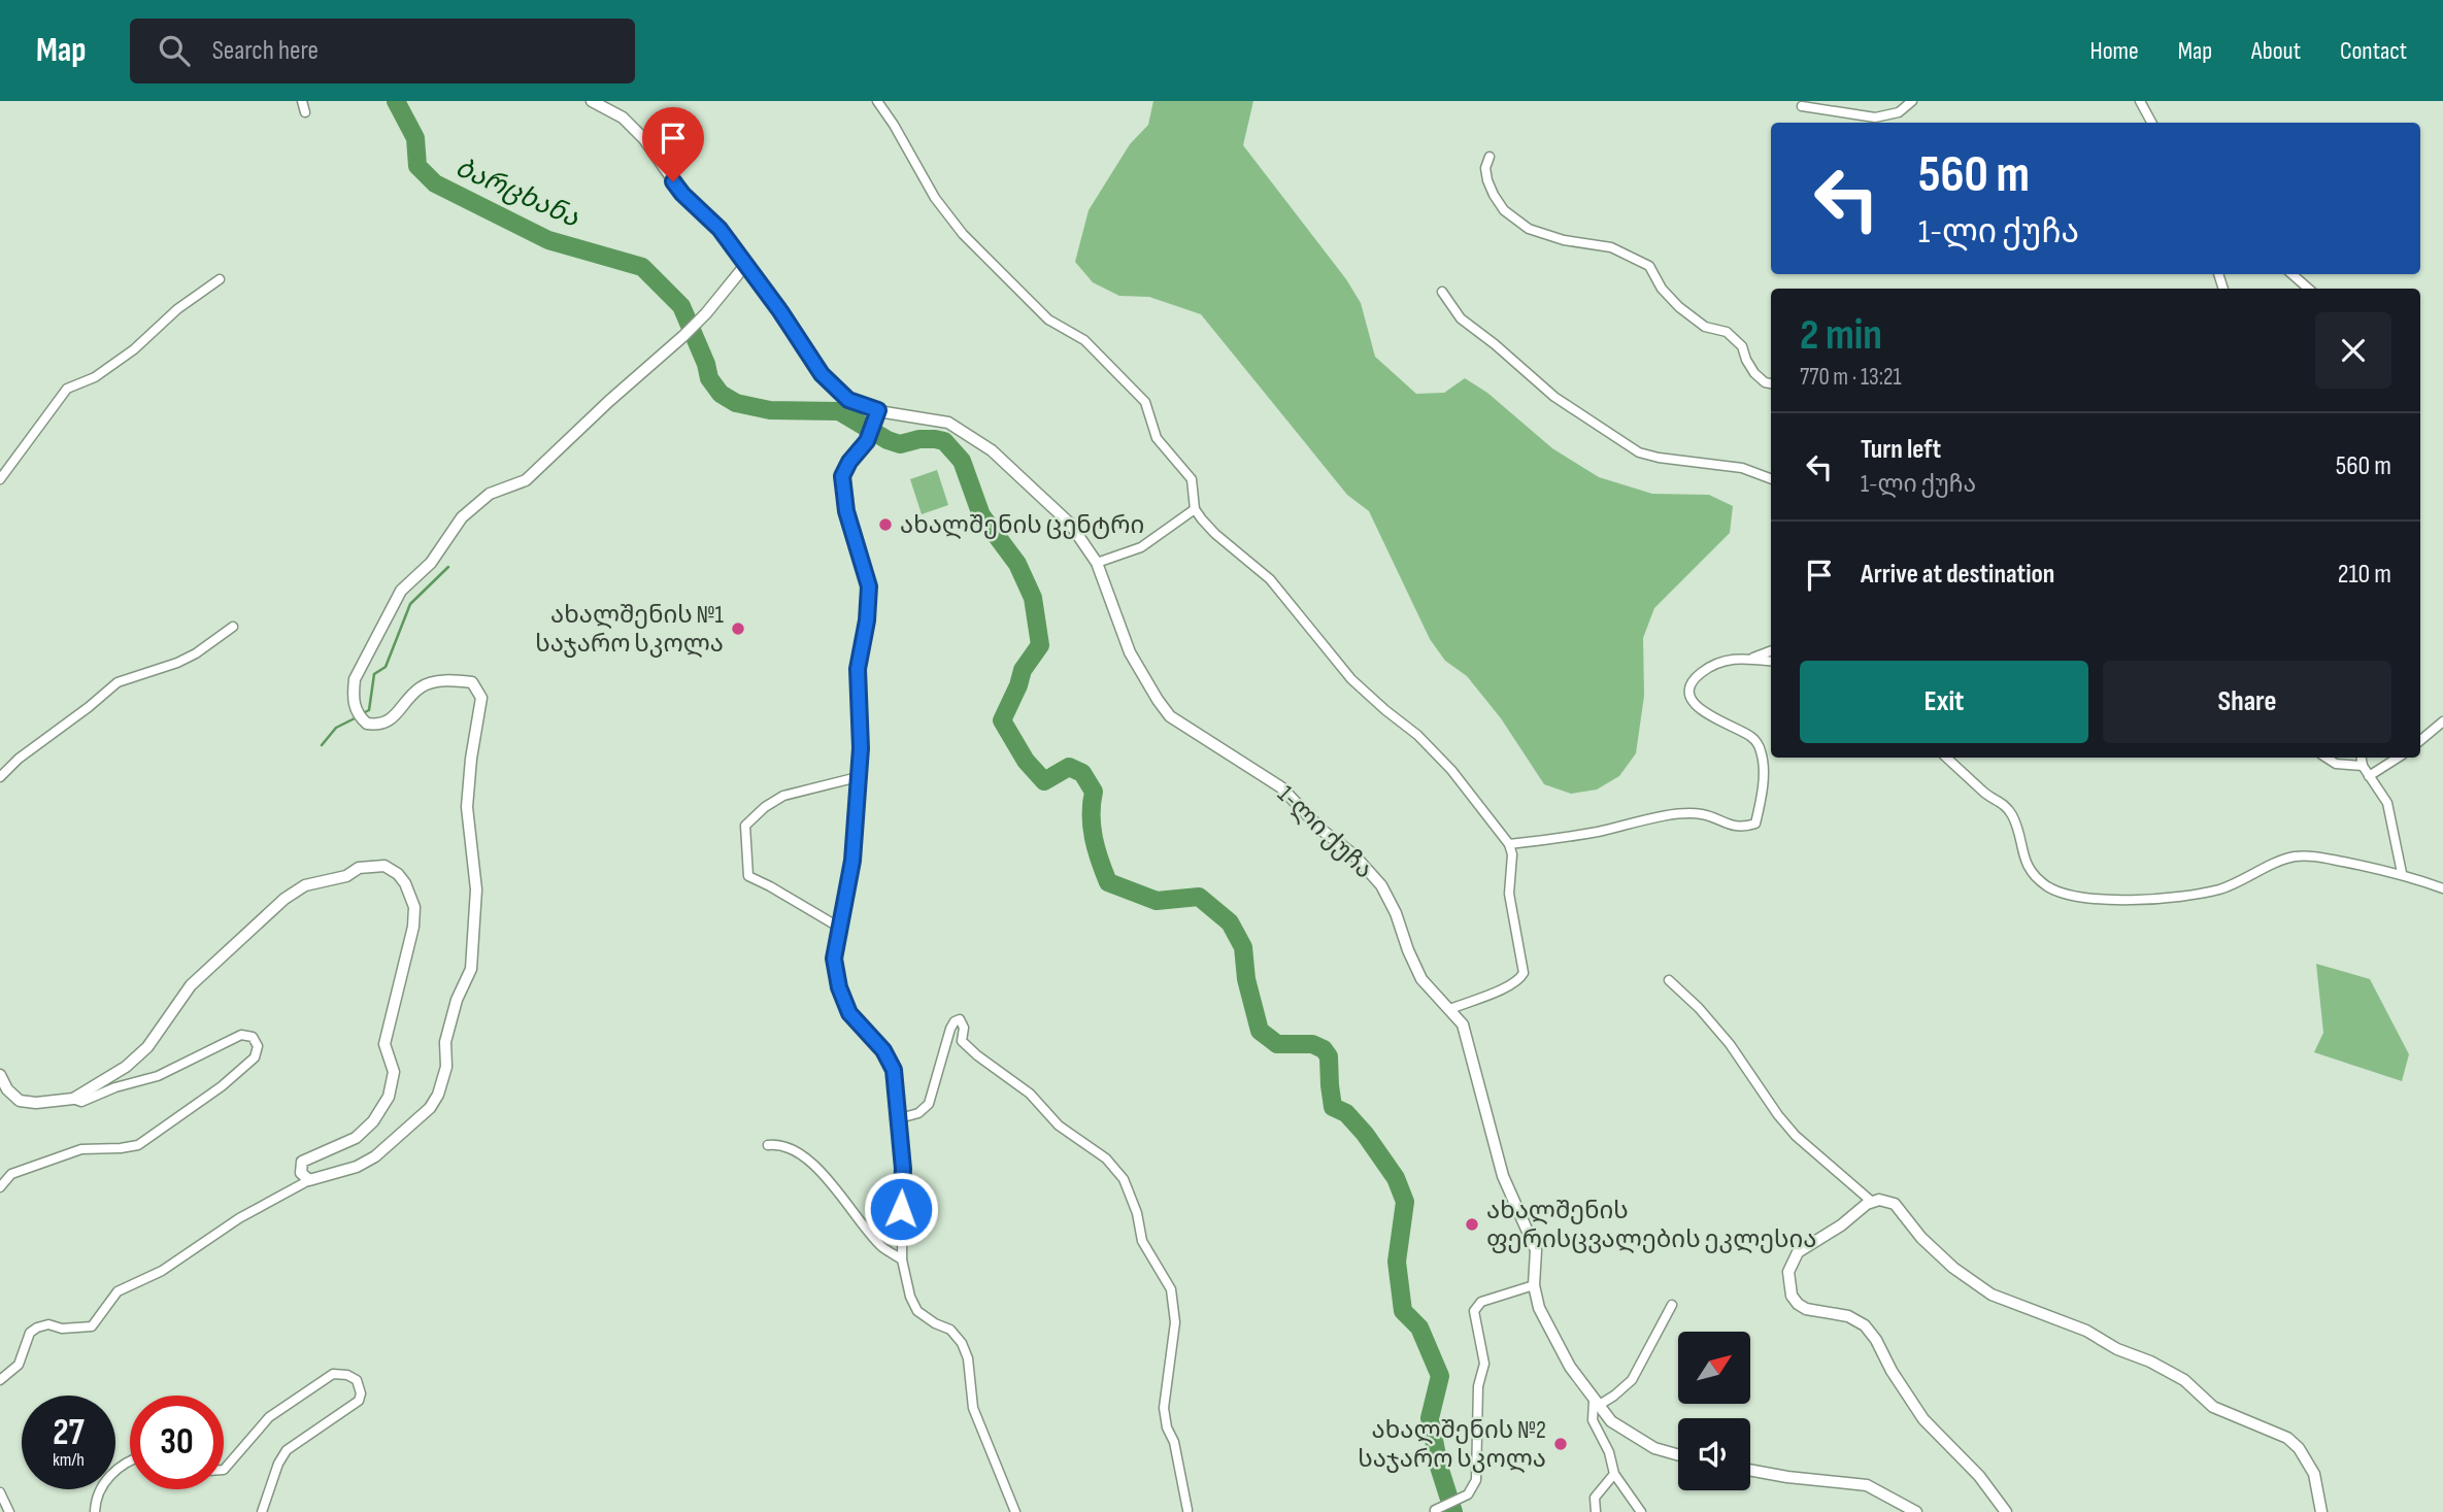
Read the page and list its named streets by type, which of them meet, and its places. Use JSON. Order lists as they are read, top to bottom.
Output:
{
  "streets": {
    "street": ["1-ლი ქუჩა"]
  },
  "water": ["ბარცხანა"],
  "places": [
    "ახალშენის ცენტრი",
    "ახალშენის №1 საჯარო სკოლა",
    "ახალშენის ფერისცვალების ეკლესია",
    "ახალშენის №2 საჯარო სკოლა"
  ],
  "north": "top right",
  "page": {
    "header": "Map",
    "search": "Search here",
    "nav": [
      "Home",
      "Map",
      "About",
      "Contact"
    ],
    "turn": ["560 m", "1-ლი ქუჩა"],
    "heading": ["2 min", "770 m · 13:21"],
    "list": [
      {
        "name": "Turn left",
        "note": "1-ლი ქუჩა",
        "value": "560 m"
      },
      {
        "name": "Arrive at destination",
        "value": "210 m"
      }
    ],
    "buttons": ["Exit", "Share"],
    "speed": "27 km/h",
    "limit": "30"
  }
}
